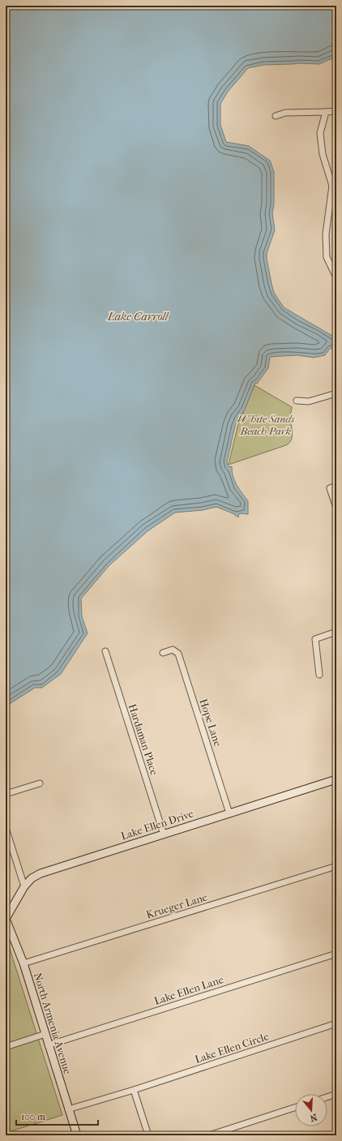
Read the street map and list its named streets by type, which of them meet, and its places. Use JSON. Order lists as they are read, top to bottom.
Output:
{
  "streets": {
    "street": [
      "Hope Lane",
      "Hardaman Place",
      "Lake Ellen Drive",
      "Krueger Lane",
      "Lake Ellen Lane",
      "North Armenia Avenue",
      "Lake Ellen Circle"
    ]
  },
  "crossings": [
    ["Hope Lane", "Lake Ellen Drive"],
    ["Hardaman Place", "Lake Ellen Drive"],
    ["Lake Ellen Drive", "North Armenia Avenue"],
    ["Krueger Lane", "North Armenia Avenue"],
    ["Lake Ellen Lane", "North Armenia Avenue"],
    ["North Armenia Avenue", "Lake Ellen Circle"]
  ],
  "water": ["Lake Carroll"],
  "parks": ["White Sands Beach Park"],
  "scale_bar": "100 m",
  "north": "bottom"
}
